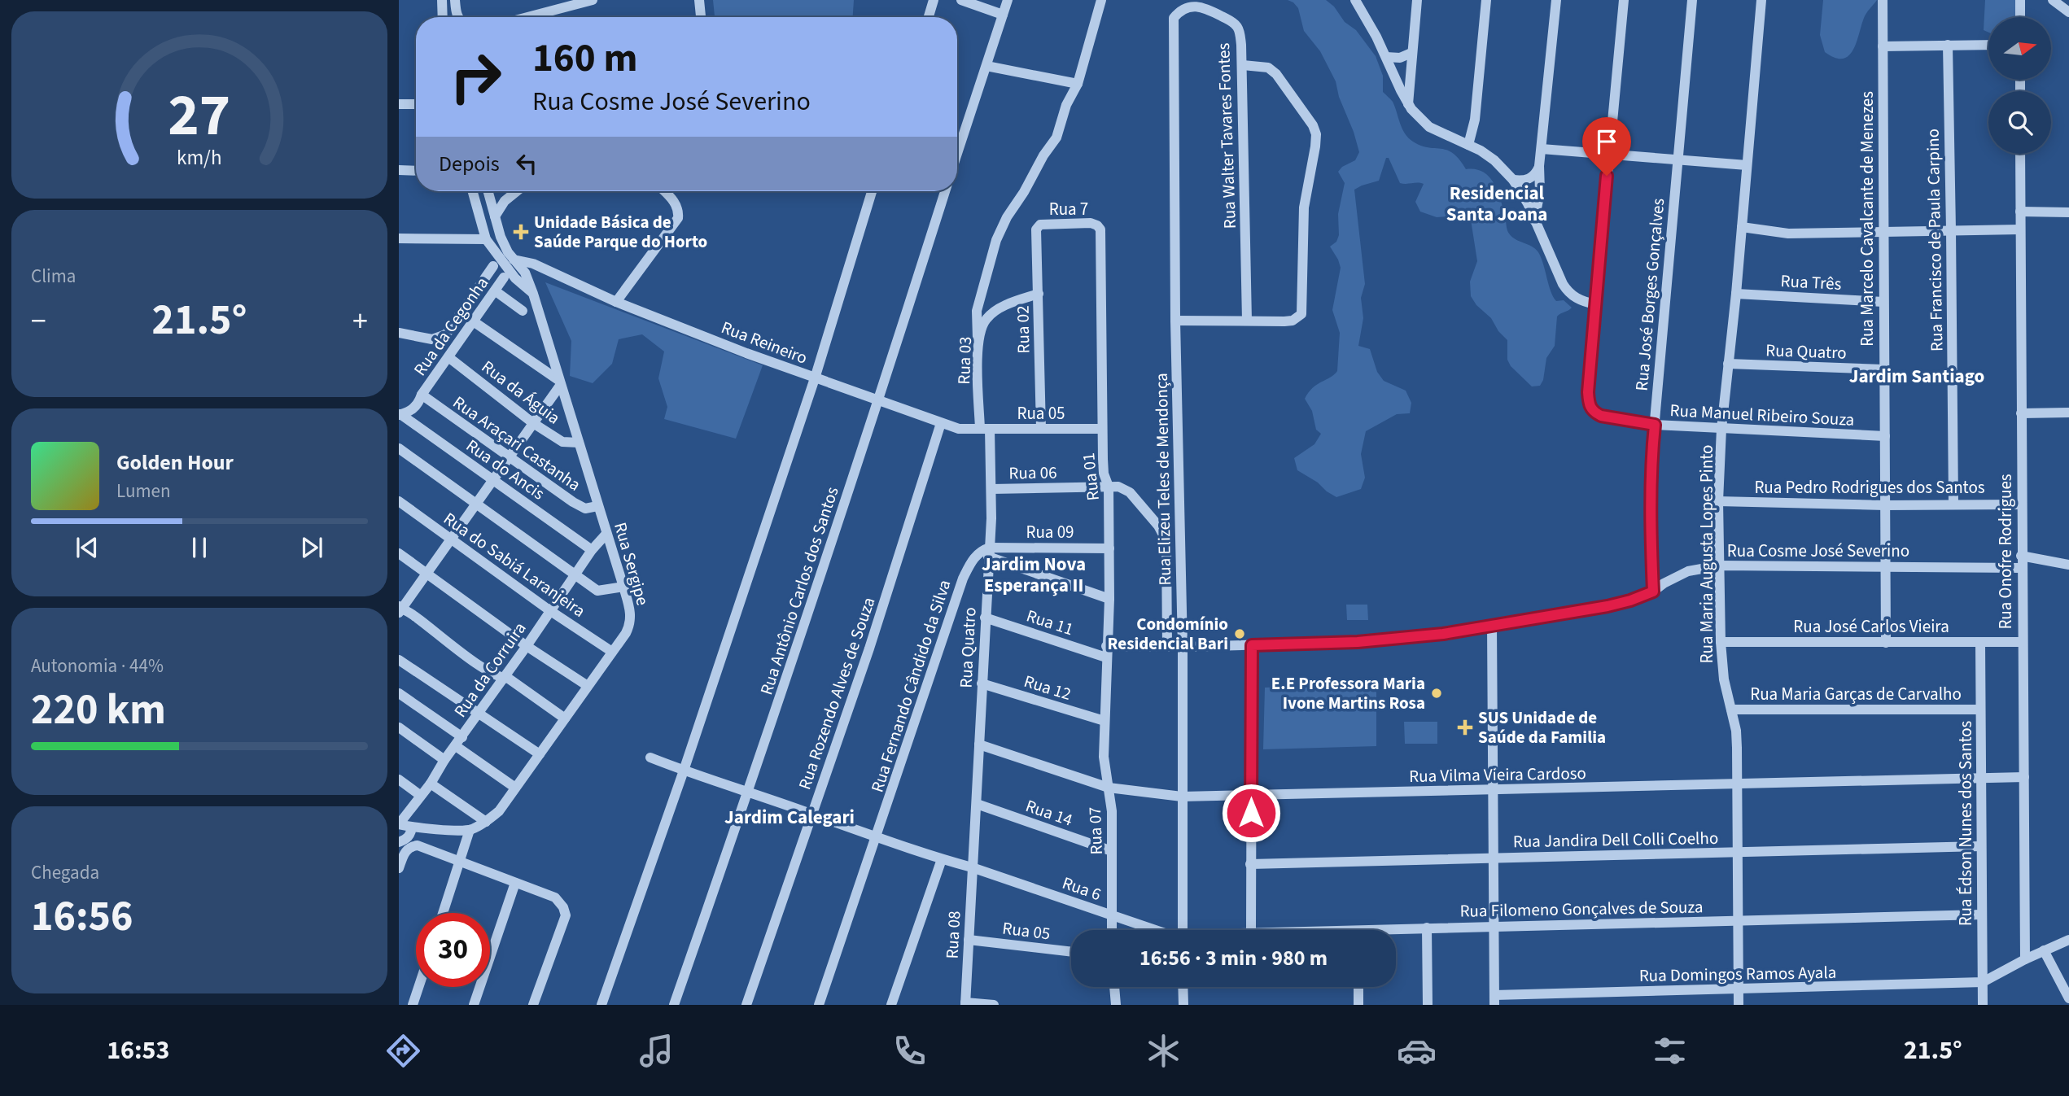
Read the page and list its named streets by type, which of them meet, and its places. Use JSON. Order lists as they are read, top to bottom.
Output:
{
  "streets": {
    "street": [
      "Rua Walter Tavares Fontes",
      "Rua 7",
      "Rua Marcelo Cavalcante de Menezes",
      "Rua Francisco de Paula Carpino",
      "Rua Três",
      "Rua José Borges Gonçalves",
      "Rua da Cegonha",
      "Rua 02",
      "Rua Reineiro",
      "Rua Quatro",
      "Rua 03",
      "Rua da Águia",
      "Rua 05",
      "Rua Manuel Ribeiro Souza",
      "Rua Araçari Castanha",
      "Rua do Ancis",
      "Rua 06",
      "Rua 01",
      "Rua Elizeu Teles de Mendonça",
      "Rua Pedro Rodrigues dos Santos",
      "Rua 09",
      "Rua Cosme José Severino",
      "Rua Onofre Rodrigues",
      "Rua Maria Augusta Lopes Pinto",
      "Rua Sergipe",
      "Rua do Sabiá Laranjeira",
      "Rua Antônio Carlos dos Santos",
      "Rua 11",
      "Rua José Carlos Vieira",
      "Rua da Corruira",
      "Rua Fernando Cândido da Silva",
      "Rua 12",
      "Rua Rozendo Alves de Souza",
      "Rua Maria Garças de Carvalho",
      "Rua Vilma Vieira Cardoso",
      "Rua 14",
      "Rua Édson Nunes dos Santos",
      "Rua 07",
      "Rua Jandira Dell Colli Coelho",
      "Rua 6",
      "Rua Filomeno Gonçalves de Souza",
      "Rua 08",
      "Rua Domingos Ramos Ayala"
    ]
  },
  "crossings": [
    ["Rua Walter Tavares Fontes", "Rua Elizeu Teles de Mendonça"],
    ["Rua 7", "Rua 02"],
    ["Rua 7", "Rua 01"],
    ["Rua Marcelo Cavalcante de Menezes", "Rua Três"],
    ["Rua Marcelo Cavalcante de Menezes", "Rua Quatro"],
    ["Rua Marcelo Cavalcante de Menezes", "Rua Manuel Ribeiro Souza"],
    ["Rua Marcelo Cavalcante de Menezes", "Rua Pedro Rodrigues dos Santos"],
    ["Rua Marcelo Cavalcante de Menezes", "Rua Cosme José Severino"],
    ["Rua Marcelo Cavalcante de Menezes", "Rua José Carlos Vieira"],
    ["Rua Francisco de Paula Carpino", "Rua Pedro Rodrigues dos Santos"],
    ["Rua Três", "Rua Maria Augusta Lopes Pinto"],
    ["Rua José Borges Gonçalves", "Rua Manuel Ribeiro Souza"],
    ["Rua José Borges Gonçalves", "Rua Cosme José Severino"],
    ["Rua da Cegonha", "Rua da Águia"],
    ["Rua da Cegonha", "Rua Araçari Castanha"],
    ["Rua da Cegonha", "Rua do Ancis"],
    ["Rua 02", "Rua 03"],
    ["Rua 02", "Rua 05"],
    ["Rua Reineiro", "Rua Quatro"],
    ["Rua Reineiro", "Rua 03"],
    ["Rua Reineiro", "Rua 05"],
    ["Rua Reineiro", "Rua Antônio Carlos dos Santos"],
    ["Rua Reineiro", "Rua Rozendo Alves de Souza"],
    ["Rua Quatro", "Rua 03"],
    ["Rua Quatro", "Rua 05"],
    ["Rua Quatro", "Rua 06"],
    ["Rua Quatro", "Rua 09"],
    ["Rua Quatro", "Rua Maria Augusta Lopes Pinto"],
    ["Rua Quatro", "Rua 11"],
    ["Rua Quatro", "Rua Fernando Cândido da Silva"],
    ["Rua Quatro", "Rua 12"],
    ["Rua Quatro", "Rua Vilma Vieira Cardoso"],
    ["Rua Quatro", "Rua 14"],
    ["Rua Quatro", "Rua 6"],
    ["Rua Quatro", "Rua 08"],
    ["Rua 03", "Rua 05"],
    ["Rua da Águia", "Rua Sergipe"],
    ["Rua 05", "Rua 01"],
    ["Rua 05", "Rua 08"],
    ["Rua Manuel Ribeiro Souza", "Rua Maria Augusta Lopes Pinto"],
    ["Rua Araçari Castanha", "Rua Sergipe"],
    ["Rua do Ancis", "Rua da Corruira"],
    ["Rua 06", "Rua 01"],
    ["Rua 01", "Rua 09"],
    ["Rua 01", "Rua 11"],
    ["Rua 01", "Rua 12"],
    ["Rua 01", "Rua 07"],
    ["Rua Elizeu Teles de Mendonça", "Rua Cosme José Severino"],
    ["Rua Elizeu Teles de Mendonça", "Rua Vilma Vieira Cardoso"],
    ["Rua Pedro Rodrigues dos Santos", "Rua Onofre Rodrigues"],
    ["Rua Pedro Rodrigues dos Santos", "Rua Maria Augusta Lopes Pinto"],
    ["Rua 09", "Rua Fernando Cândido da Silva"],
    ["Rua Cosme José Severino", "Rua Onofre Rodrigues"],
    ["Rua Cosme José Severino", "Rua Maria Augusta Lopes Pinto"],
    ["Rua Onofre Rodrigues", "Rua José Carlos Vieira"],
    ["Rua Onofre Rodrigues", "Rua Vilma Vieira Cardoso"],
    ["Rua Maria Augusta Lopes Pinto", "Rua José Carlos Vieira"],
    ["Rua Maria Augusta Lopes Pinto", "Rua Maria Garças de Carvalho"],
    ["Rua Maria Augusta Lopes Pinto", "Rua Vilma Vieira Cardoso"],
    ["Rua Maria Augusta Lopes Pinto", "Rua Jandira Dell Colli Coelho"],
    ["Rua Maria Augusta Lopes Pinto", "Rua Filomeno Gonçalves de Souza"],
    ["Rua Maria Augusta Lopes Pinto", "Rua Domingos Ramos Ayala"],
    ["Rua Sergipe", "Rua do Sabiá Laranjeira"],
    ["Rua Sergipe", "Rua da Corruira"],
    ["Rua do Sabiá Laranjeira", "Rua da Corruira"],
    ["Rua Antônio Carlos dos Santos", "Rua 6"],
    ["Rua José Carlos Vieira", "Rua Édson Nunes dos Santos"],
    ["Rua Fernando Cândido da Silva", "Rua 6"],
    ["Rua 12", "Rua 07"],
    ["Rua Rozendo Alves de Souza", "Rua 6"],
    ["Rua Maria Garças de Carvalho", "Rua Édson Nunes dos Santos"],
    ["Rua Vilma Vieira Cardoso", "Rua Édson Nunes dos Santos"],
    ["Rua Vilma Vieira Cardoso", "Rua 07"],
    ["Rua 14", "Rua 07"],
    ["Rua Édson Nunes dos Santos", "Rua Jandira Dell Colli Coelho"],
    ["Rua Édson Nunes dos Santos", "Rua Filomeno Gonçalves de Souza"],
    ["Rua Édson Nunes dos Santos", "Rua Domingos Ramos Ayala"],
    ["Rua 07", "Rua 6"],
    ["Rua 6", "Rua 08"]
  ],
  "districts": [
    "Residencial Santa Joana",
    "Jardim Santiago",
    "Jardim Nova Esperança II",
    "Jardim Calegari"
  ],
  "places": {
    "health": ["Unidade Básica de Saúde Parque do Horto", "SUS Unidade de Saúde da Familia"],
    "other": ["Condomínio Residencial Bari", "E.E Professora Maria Ivone Martins Rosa"]
  },
  "north": "right",
  "page": {
    "turn": ["160 m", "Rua Cosme José Severino"],
    "then": "Depois",
    "tile": [
      "Clima",
      ["Autonomia · 44%", "220 km"],
      ["Chegada", "16:56"]
    ],
    "heat": ["−", "21.5°", "+"],
    "song": ["Golden Hour", "Lumen"],
    "limit": "30",
    "trip": "16:56 · 3 min · 980 m",
    "tabs": ["16:53", "21.5°"],
    "gauge": ["27", "km/h"]
  }
}
